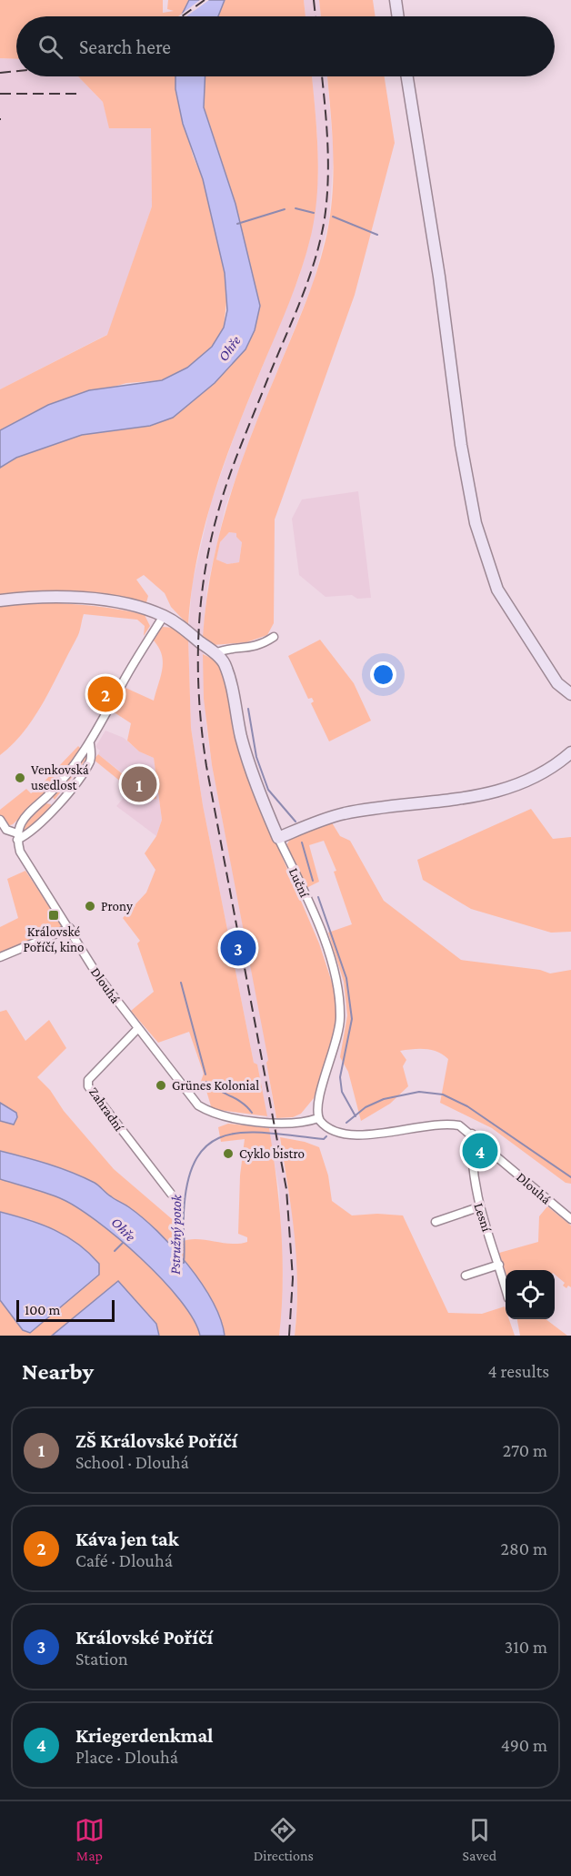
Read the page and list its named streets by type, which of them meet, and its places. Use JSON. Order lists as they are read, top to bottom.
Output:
{
  "streets": {
    "street": [
      "Luční",
      "Dlouhá",
      "Zahradní",
      "Lesní"
    ]
  },
  "crossings": [
    ["Luční", "Dlouhá"],
    ["Dlouhá", "Zahradní"],
    ["Dlouhá", "Lesní"]
  ],
  "water": ["Ohře", "Pstružný potok"],
  "places": {
    "other": [
      "Venkovská usedlost",
      "Prony",
      "Grünes Kolonial",
      "Cyklo bistro"
    ],
    "transit": ["Královské Poříčí, kino"]
  },
  "scale_bar": "100 m",
  "page": {
    "search": "Search here",
    "pins": [
      "2",
      "1",
      "3",
      "4"
    ],
    "scale": "100 m",
    "heading": ["Nearby", "4 results"],
    "list": [
      {
        "mark": "1",
        "name": "ZŠ Královské Poříčí",
        "note": "School · Dlouhá",
        "value": "270 m"
      },
      {
        "mark": "2",
        "name": "Káva jen tak",
        "note": "Café · Dlouhá",
        "value": "280 m"
      },
      {
        "mark": "3",
        "name": "Královské Poříčí",
        "note": "Station",
        "value": "310 m"
      },
      {
        "mark": "4",
        "name": "Kriegerdenkmal",
        "note": "Place · Dlouhá",
        "value": "490 m"
      }
    ],
    "nav": ["Map", "Directions", "Saved"]
  }
}
